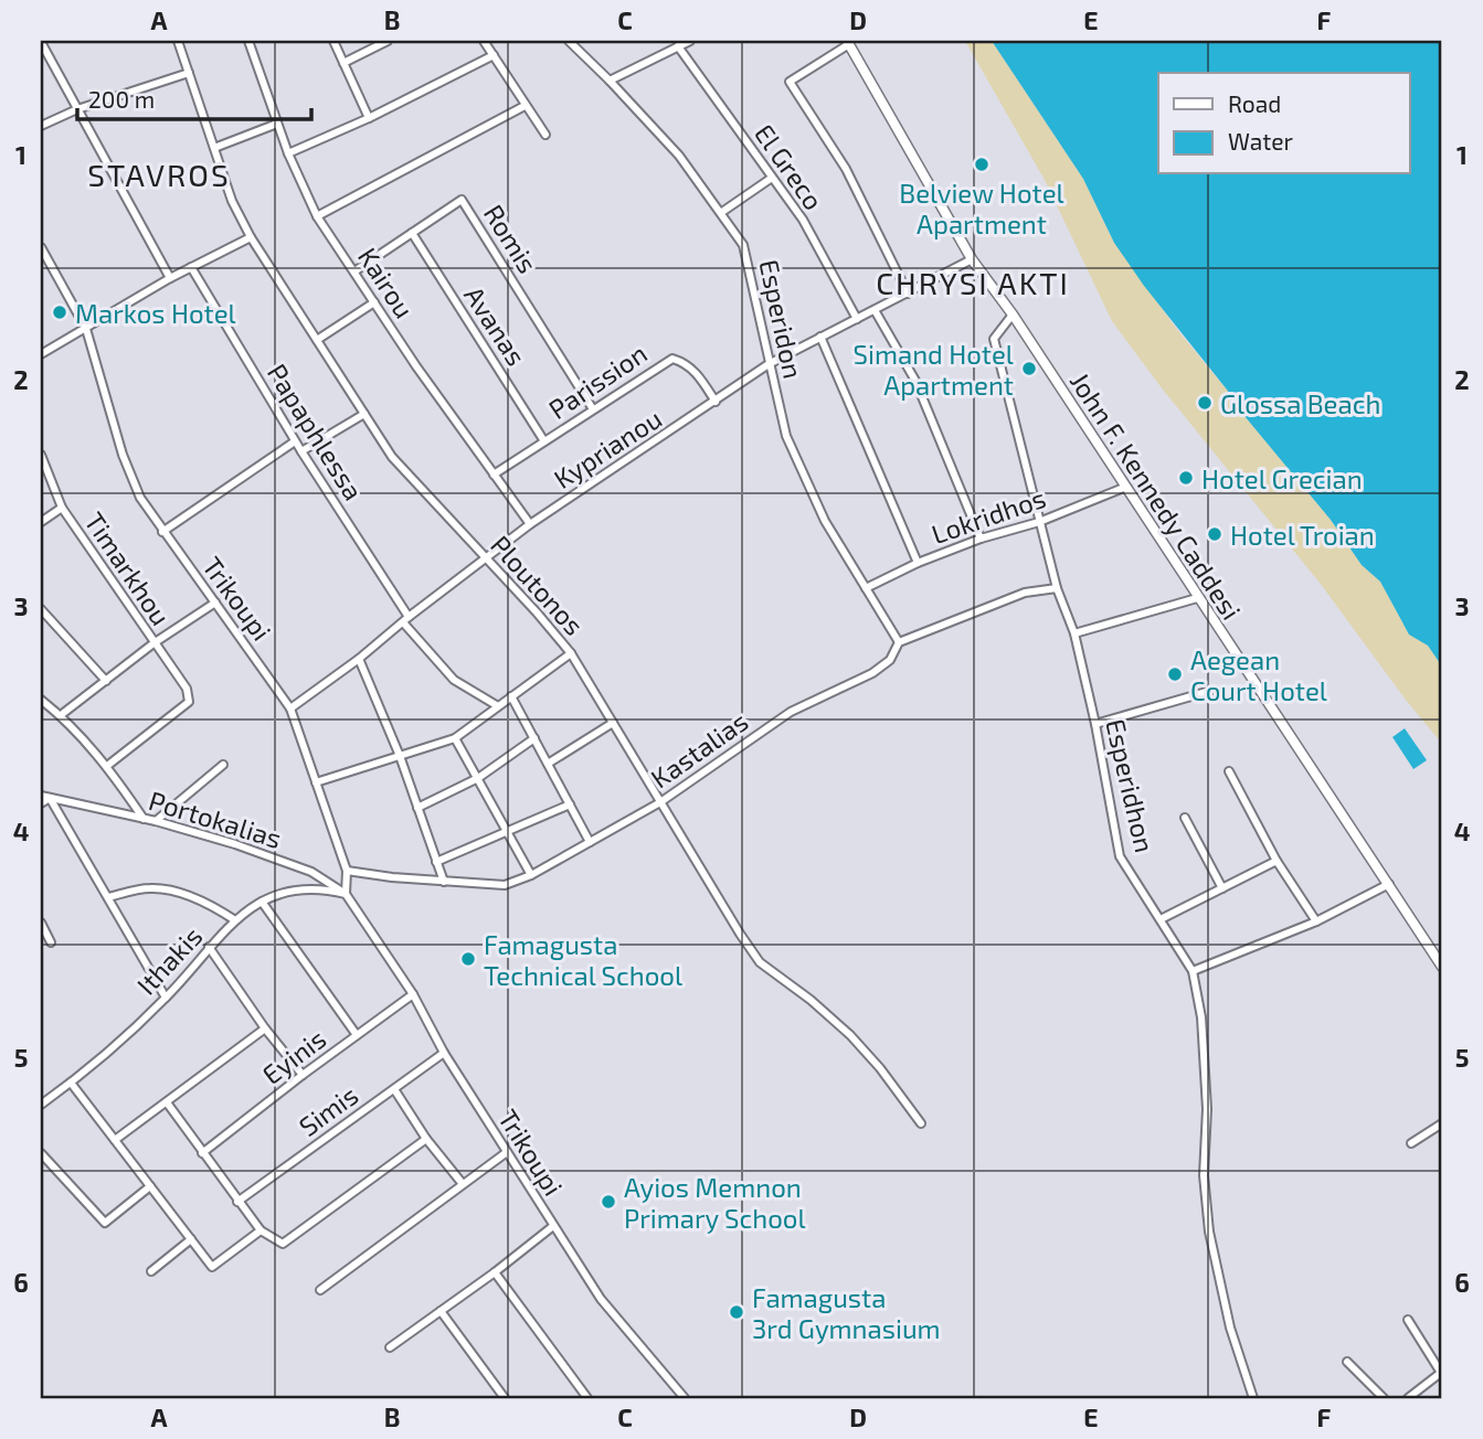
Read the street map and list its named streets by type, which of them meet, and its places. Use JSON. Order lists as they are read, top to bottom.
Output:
{
  "streets": {
    "street": [
      "El Greco",
      "Romis",
      "Kairou",
      "Esperidon",
      "Avanas",
      "Parission",
      "Papaphlessa",
      "Kyprianou",
      "John F. Kennedy Caddesi",
      "Lokridhos",
      "Timarkhou",
      "Ploutonos",
      "Trikoupi",
      "Kastalias",
      "Esperidhon",
      "Portokalias",
      "Ithakis",
      "Eyinis",
      "Simis"
    ]
  },
  "crossings": [
    ["El Greco", "Kyprianou"],
    ["Romis", "Kairou"],
    ["Romis", "Avanas"],
    ["Romis", "Parission"],
    ["Kairou", "Parission"],
    ["Kairou", "Kyprianou"],
    ["Esperidon", "Kyprianou"],
    ["Esperidon", "Lokridhos"],
    ["Esperidon", "Kastalias"],
    ["Avanas", "Parission"],
    ["Parission", "Kyprianou"],
    ["Papaphlessa", "Kyprianou"],
    ["Kyprianou", "John F. Kennedy Caddesi"],
    ["Kyprianou", "Ploutonos"],
    ["Kyprianou", "Trikoupi"],
    ["John F. Kennedy Caddesi", "Lokridhos"],
    ["John F. Kennedy Caddesi", "Esperidhon"],
    ["Lokridhos", "Esperidhon"],
    ["Ploutonos", "Kastalias"],
    ["Trikoupi", "Kastalias"],
    ["Trikoupi", "Portokalias"],
    ["Trikoupi", "Ithakis"],
    ["Trikoupi", "Eyinis"],
    ["Trikoupi", "Simis"],
    ["Kastalias", "Esperidhon"],
    ["Portokalias", "Ithakis"]
  ],
  "districts": ["STAVROS", "CHRYSI AKTI"],
  "places": [
    "Belview Hotel Apartment",
    "Markos Hotel",
    "Simand Hotel Apartment",
    "Glossa Beach",
    "Hotel Grecian",
    "Hotel Troian",
    "Aegean Court Hotel",
    "Famagusta Technical School",
    "Ayios Memnon Primary School",
    "Famagusta 3rd Gymnasium"
  ],
  "legend": ["Road", "Water"],
  "scale_bar": "200 m",
  "grid": {
    "columns": [
      "A",
      "B",
      "C",
      "D",
      "E",
      "F"
    ],
    "rows": [
      "1",
      "2",
      "3",
      "4",
      "5",
      "6"
    ]
  }
}
